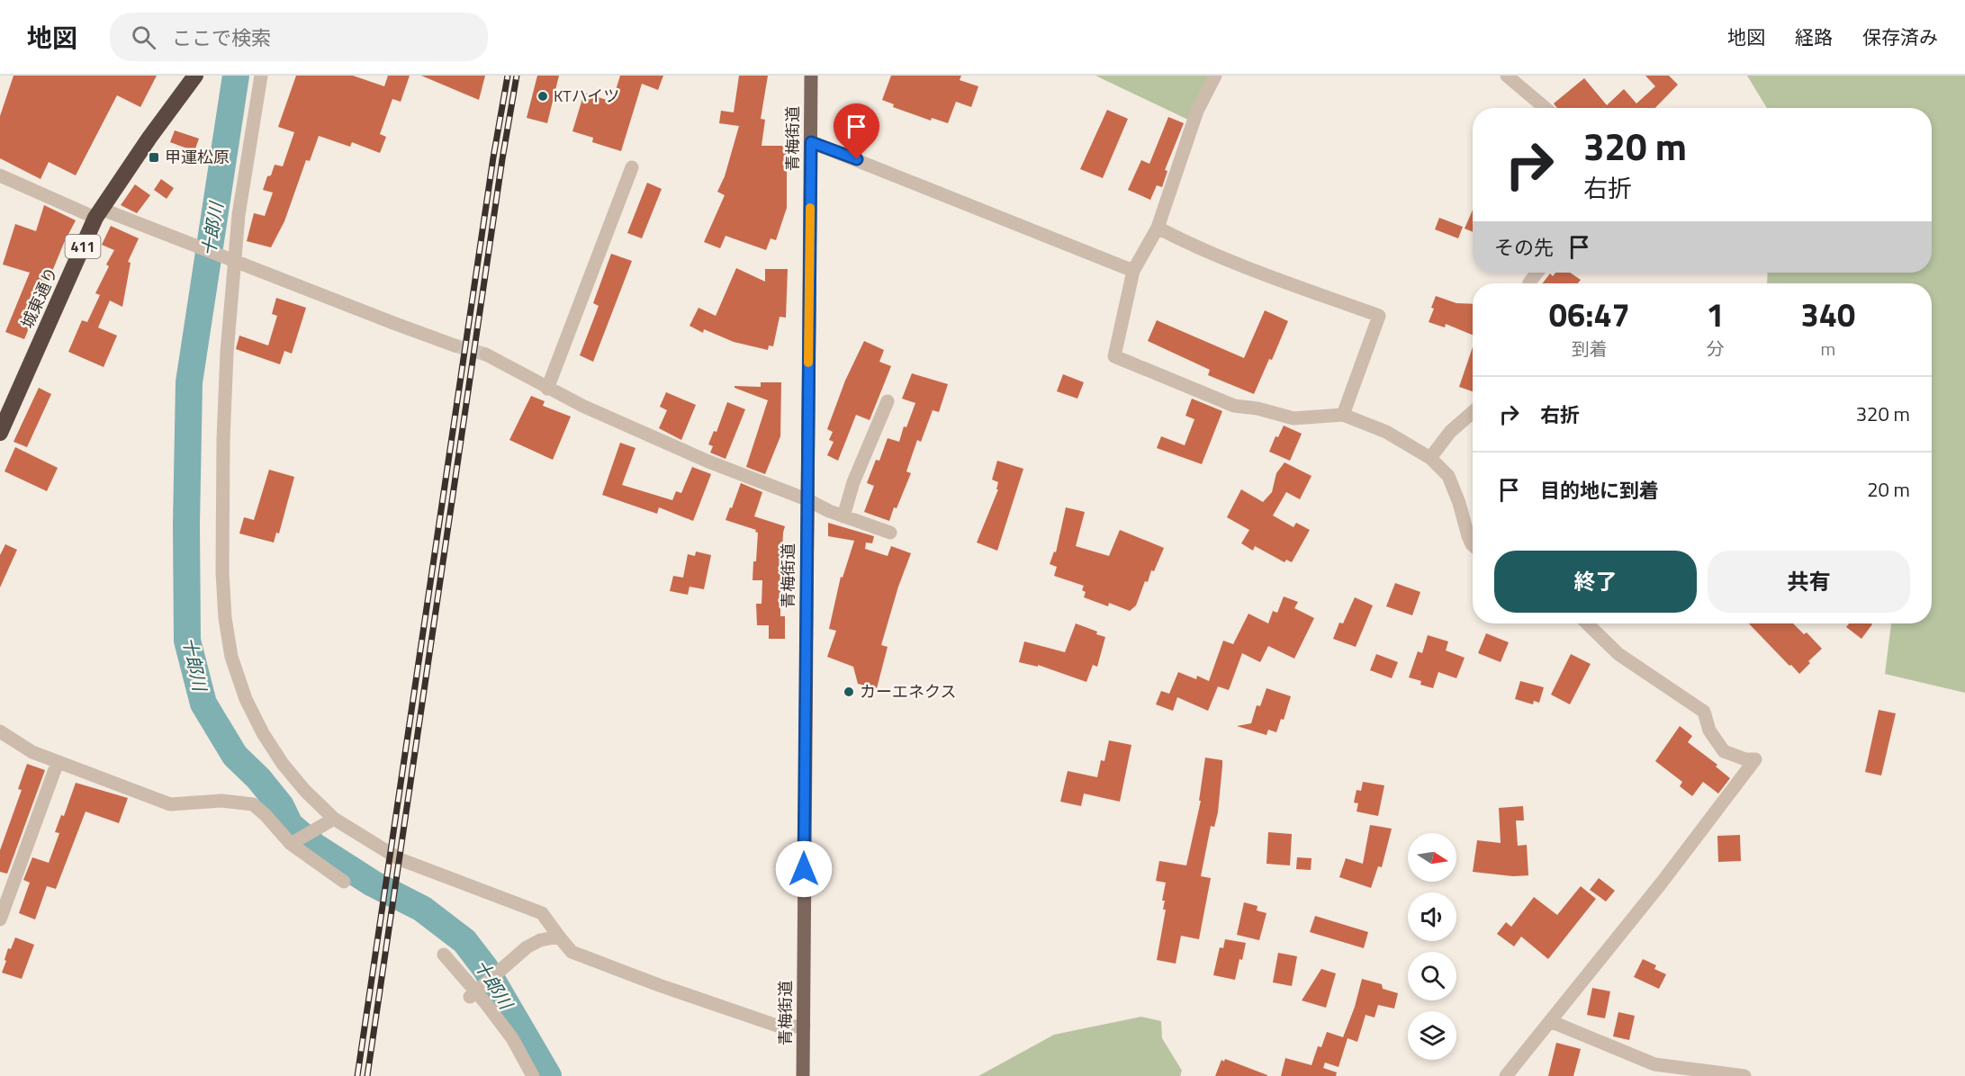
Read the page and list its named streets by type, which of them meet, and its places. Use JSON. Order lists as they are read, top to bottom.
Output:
{
  "streets": {
    "highway": ["411", "城東通り"],
    "main road": ["青梅街道"]
  },
  "water": ["十郎川"],
  "places": {
    "other": ["KTハイツ", "カーエネクス"],
    "transit": ["甲運松原"]
  },
  "north": "right",
  "page": {
    "header": "地図",
    "search": "ここで検索",
    "nav": ["地図", "経路", "保存済み"],
    "turn": ["320 m", "右折"],
    "then": "その先",
    "eta": [
      "06:47",
      "到着",
      "1",
      "分",
      "340",
      "m"
    ],
    "list": [
      {
        "name": "右折",
        "value": "320 m"
      },
      {
        "name": "目的地に到着",
        "value": "20 m"
      }
    ],
    "buttons": ["終了", "共有"]
  }
}
